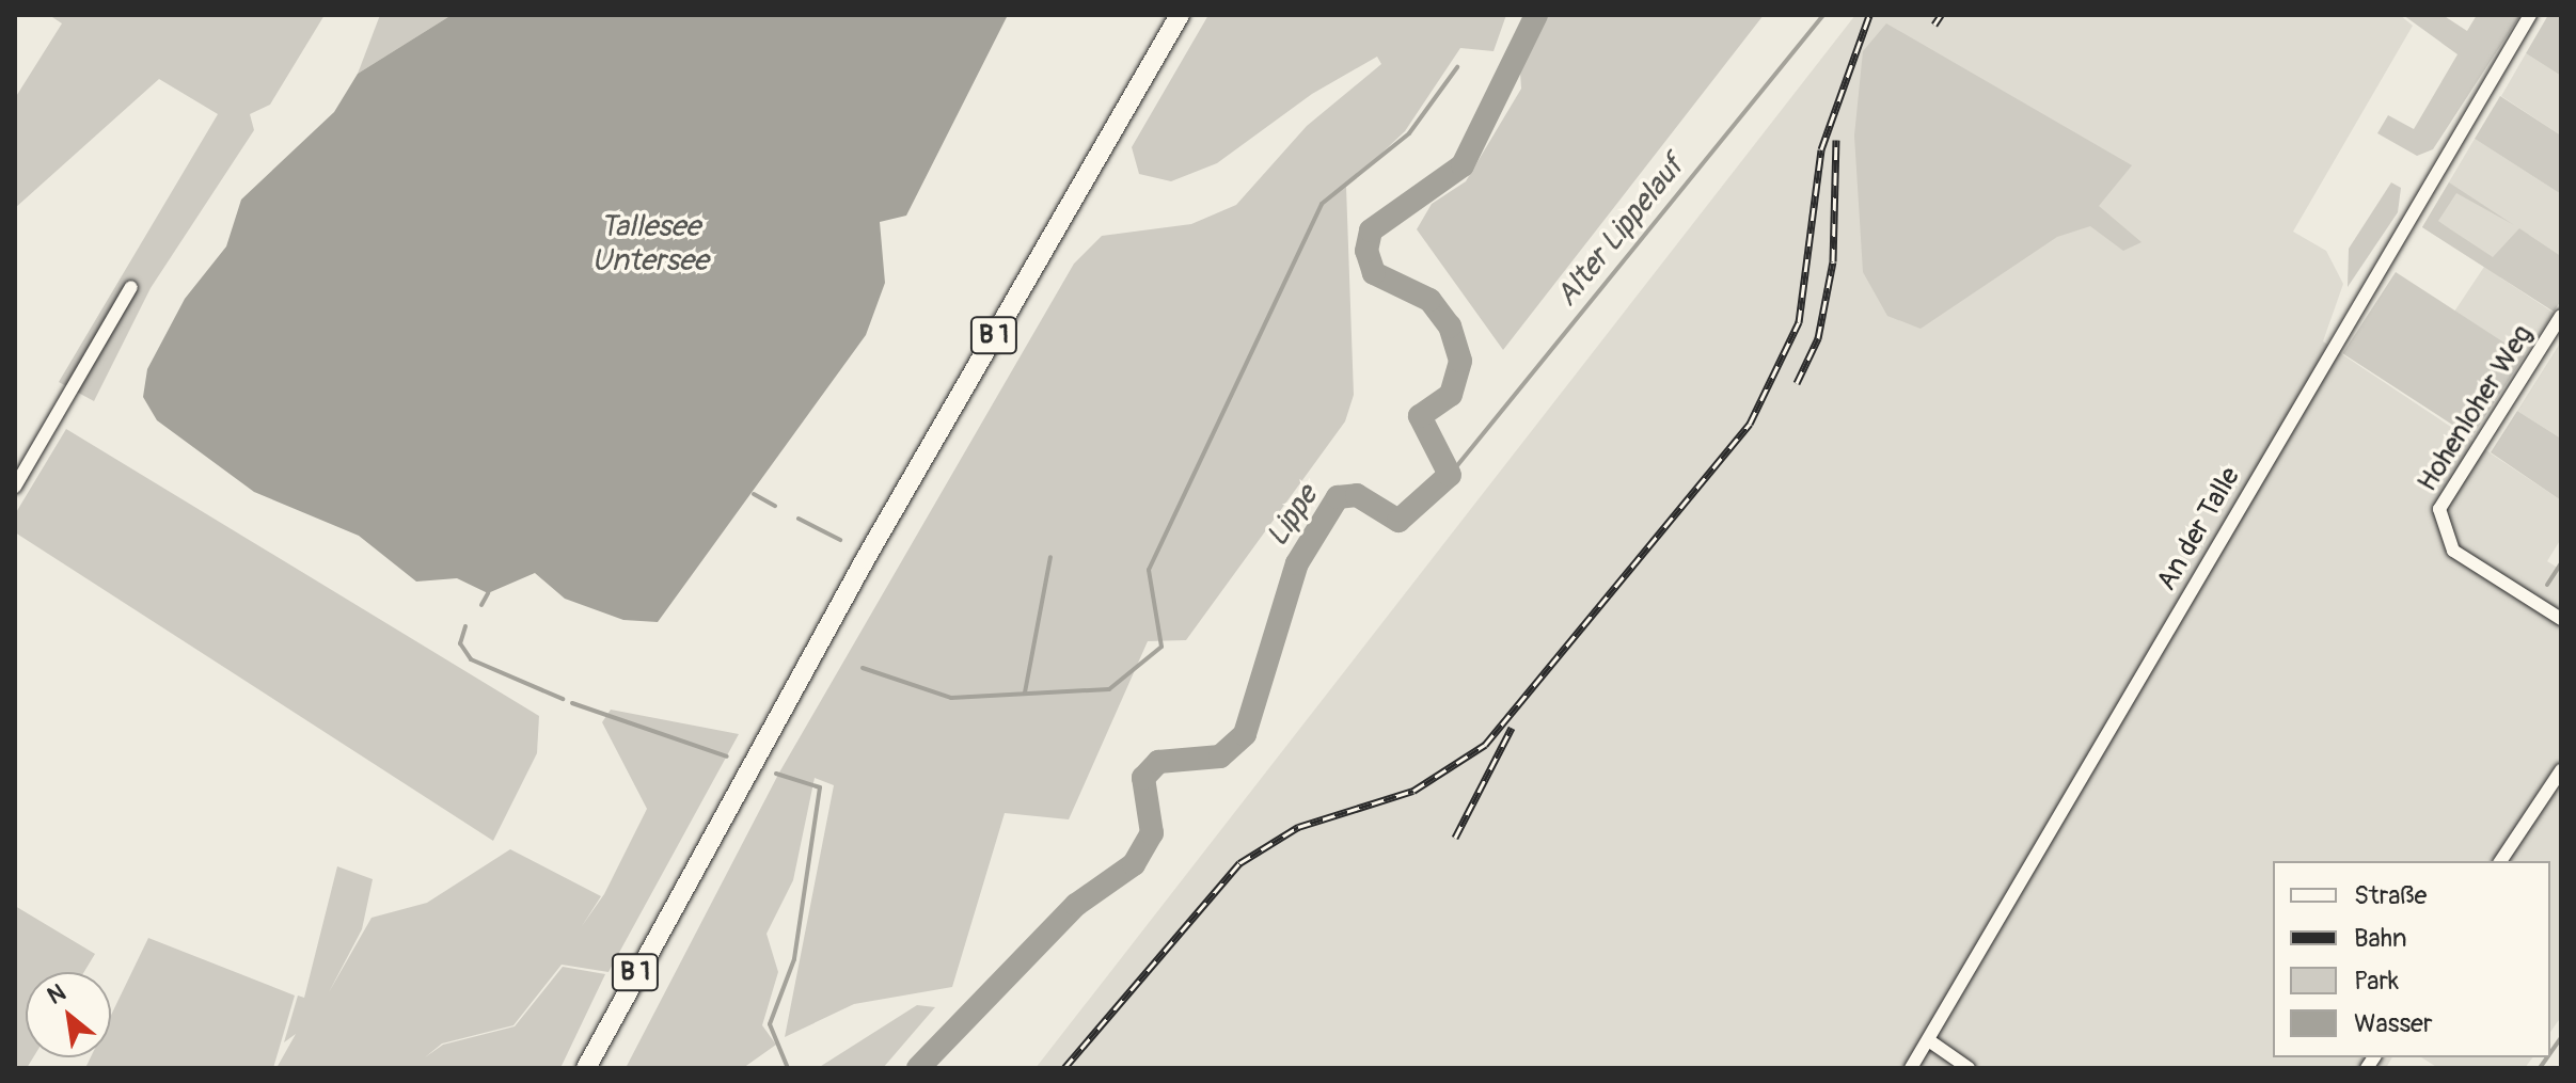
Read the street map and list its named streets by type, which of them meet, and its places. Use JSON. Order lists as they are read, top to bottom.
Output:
{
  "streets": {
    "highway": ["B 1"],
    "street": ["Hohenloher Weg", "An der Talle"]
  },
  "water": ["Tallesee Untersee", "Alter Lippelauf", "Lippe"],
  "legend": [
    "Straße",
    "Bahn",
    "Park",
    "Wasser"
  ],
  "north": "top left"
}
